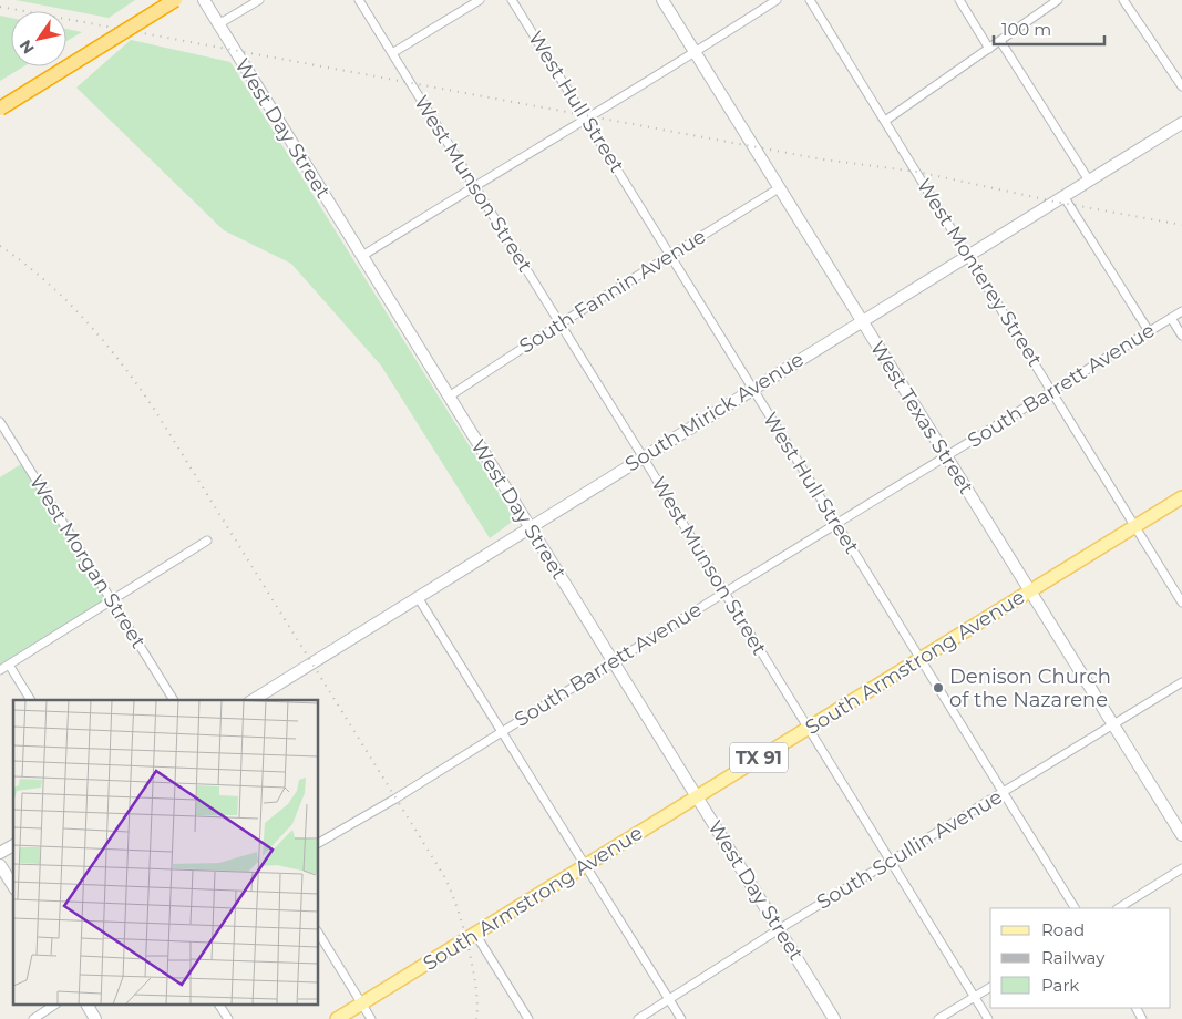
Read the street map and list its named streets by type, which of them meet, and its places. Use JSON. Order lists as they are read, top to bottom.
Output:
{
  "streets": {
    "main road": ["South Armstrong Avenue", "TX 91"],
    "street": [
      "West Hull Street",
      "West Day Street",
      "West Munson Street",
      "West Monterey Street",
      "South Fannin Avenue",
      "South Barrett Avenue",
      "South Mirick Avenue",
      "West Texas Street",
      "West Morgan Street",
      "South Scullin Avenue"
    ]
  },
  "crossings": [
    ["West Hull Street", "South Fannin Avenue"],
    ["West Hull Street", "South Barrett Avenue"],
    ["West Hull Street", "South Mirick Avenue"],
    ["West Hull Street", "South Armstrong Avenue"],
    ["West Hull Street", "South Scullin Avenue"],
    ["West Day Street", "South Fannin Avenue"],
    ["West Day Street", "South Barrett Avenue"],
    ["West Day Street", "South Mirick Avenue"],
    ["West Day Street", "South Armstrong Avenue"],
    ["West Day Street", "South Scullin Avenue"],
    ["West Munson Street", "South Fannin Avenue"],
    ["West Munson Street", "South Barrett Avenue"],
    ["West Munson Street", "South Mirick Avenue"],
    ["West Munson Street", "South Armstrong Avenue"],
    ["West Munson Street", "South Scullin Avenue"],
    ["West Monterey Street", "South Barrett Avenue"],
    ["West Monterey Street", "South Mirick Avenue"],
    ["West Monterey Street", "South Armstrong Avenue"],
    ["South Fannin Avenue", "West Texas Street"],
    ["South Barrett Avenue", "West Texas Street"],
    ["South Mirick Avenue", "West Texas Street"],
    ["West Texas Street", "South Armstrong Avenue"],
    ["West Texas Street", "South Scullin Avenue"]
  ],
  "places": ["Denison Church of the Nazarene"],
  "legend": ["Road", "Railway", "Park"],
  "scale_bar": "100 m",
  "north": "bottom left"
}
